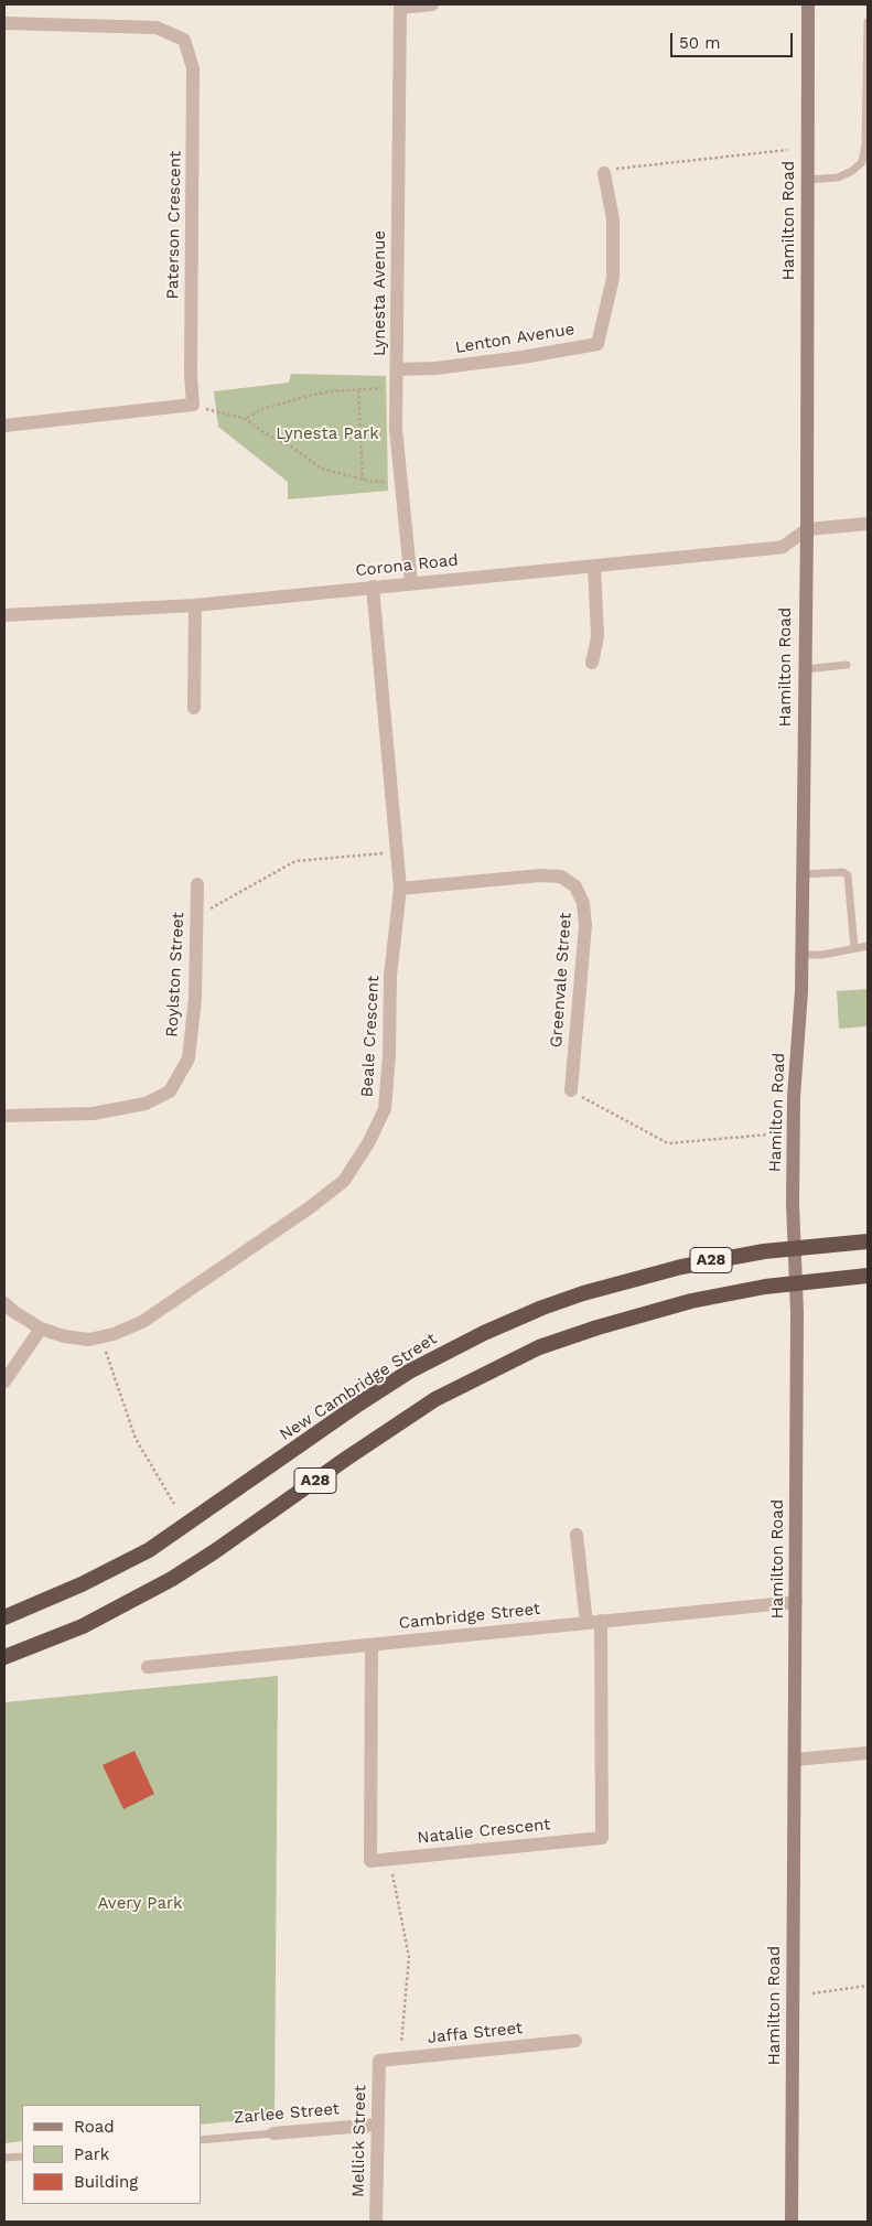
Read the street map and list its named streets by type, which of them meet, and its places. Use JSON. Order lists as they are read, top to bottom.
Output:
{
  "streets": {
    "highway": ["A28", "New Cambridge Street"],
    "main road": ["Hamilton Road"],
    "street": [
      "Paterson Crescent",
      "Lynesta Avenue",
      "Lenton Avenue",
      "Corona Road",
      "Roylston Street",
      "Greenvale Street",
      "Beale Crescent",
      "Cambridge Street",
      "Natalie Crescent",
      "Jaffa Street",
      "Zarlee Street",
      "Mellick Street"
    ]
  },
  "crossings": [
    ["Hamilton Road", "Corona Road"],
    ["Hamilton Road", "A28"],
    ["Hamilton Road", "New Cambridge Street"],
    ["Hamilton Road", "Cambridge Street"],
    ["Lynesta Avenue", "Lenton Avenue"],
    ["Lynesta Avenue", "Corona Road"],
    ["Corona Road", "Beale Crescent"],
    ["Greenvale Street", "Beale Crescent"],
    ["A28", "New Cambridge Street"],
    ["Cambridge Street", "Natalie Crescent"],
    ["Jaffa Street", "Mellick Street"],
    ["Zarlee Street", "Mellick Street"]
  ],
  "parks": ["Lynesta Park", "Avery Park"],
  "legend": ["Road", "Park", "Building"],
  "scale_bar": "50 m"
}
